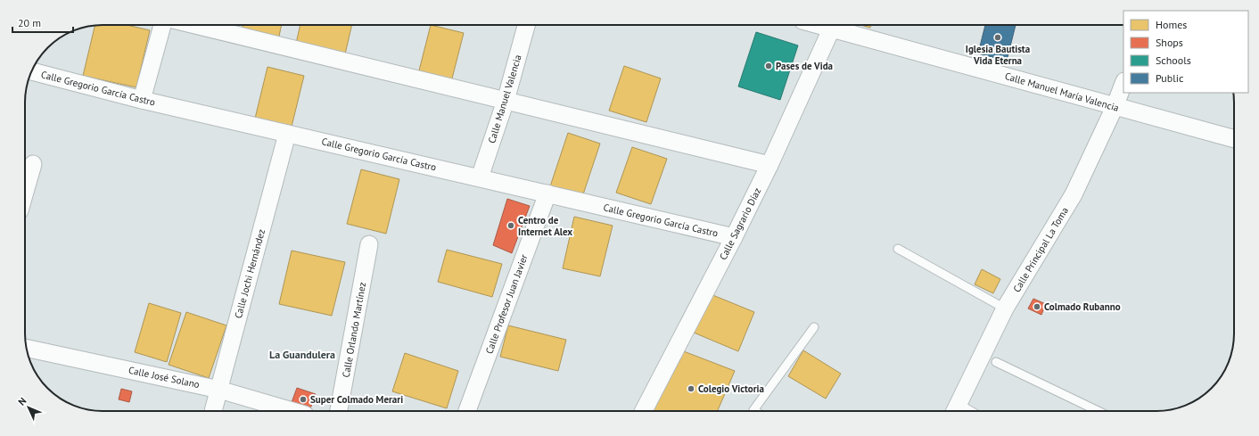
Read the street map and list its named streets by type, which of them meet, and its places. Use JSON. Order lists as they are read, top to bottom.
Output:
{
  "streets": {
    "street": [
      "Calle Gregorio García Castro",
      "Calle Manuel María Valencia",
      "Calle Manuel Valencia",
      "Calle Sagrario Díaz",
      "Calle Principal La Toma",
      "Calle Jochi Hernández",
      "Calle Profesor Juan Javier",
      "Calle Orlando Martínez",
      "Calle José Solano"
    ]
  },
  "crossings": [
    ["Calle Gregorio García Castro", "Calle Manuel Valencia"],
    ["Calle Gregorio García Castro", "Calle Sagrario Díaz"],
    ["Calle Gregorio García Castro", "Calle Jochi Hernández"],
    ["Calle Gregorio García Castro", "Calle Profesor Juan Javier"],
    ["Calle Manuel María Valencia", "Calle Sagrario Díaz"],
    ["Calle Manuel María Valencia", "Calle Principal La Toma"],
    ["Calle Jochi Hernández", "Calle José Solano"]
  ],
  "districts": ["La Guandulera"],
  "places": [
    "Iglesia Bautista Vida Eterna",
    "Pases de Vida",
    "Centro de Internet Alex",
    "Colmado Rubanno",
    "Colegio Victoria",
    "Super Colmado Merari"
  ],
  "legend": [
    "Homes",
    "Shops",
    "Schools",
    "Public"
  ],
  "scale_bar": "20 m",
  "north": "top left"
}
